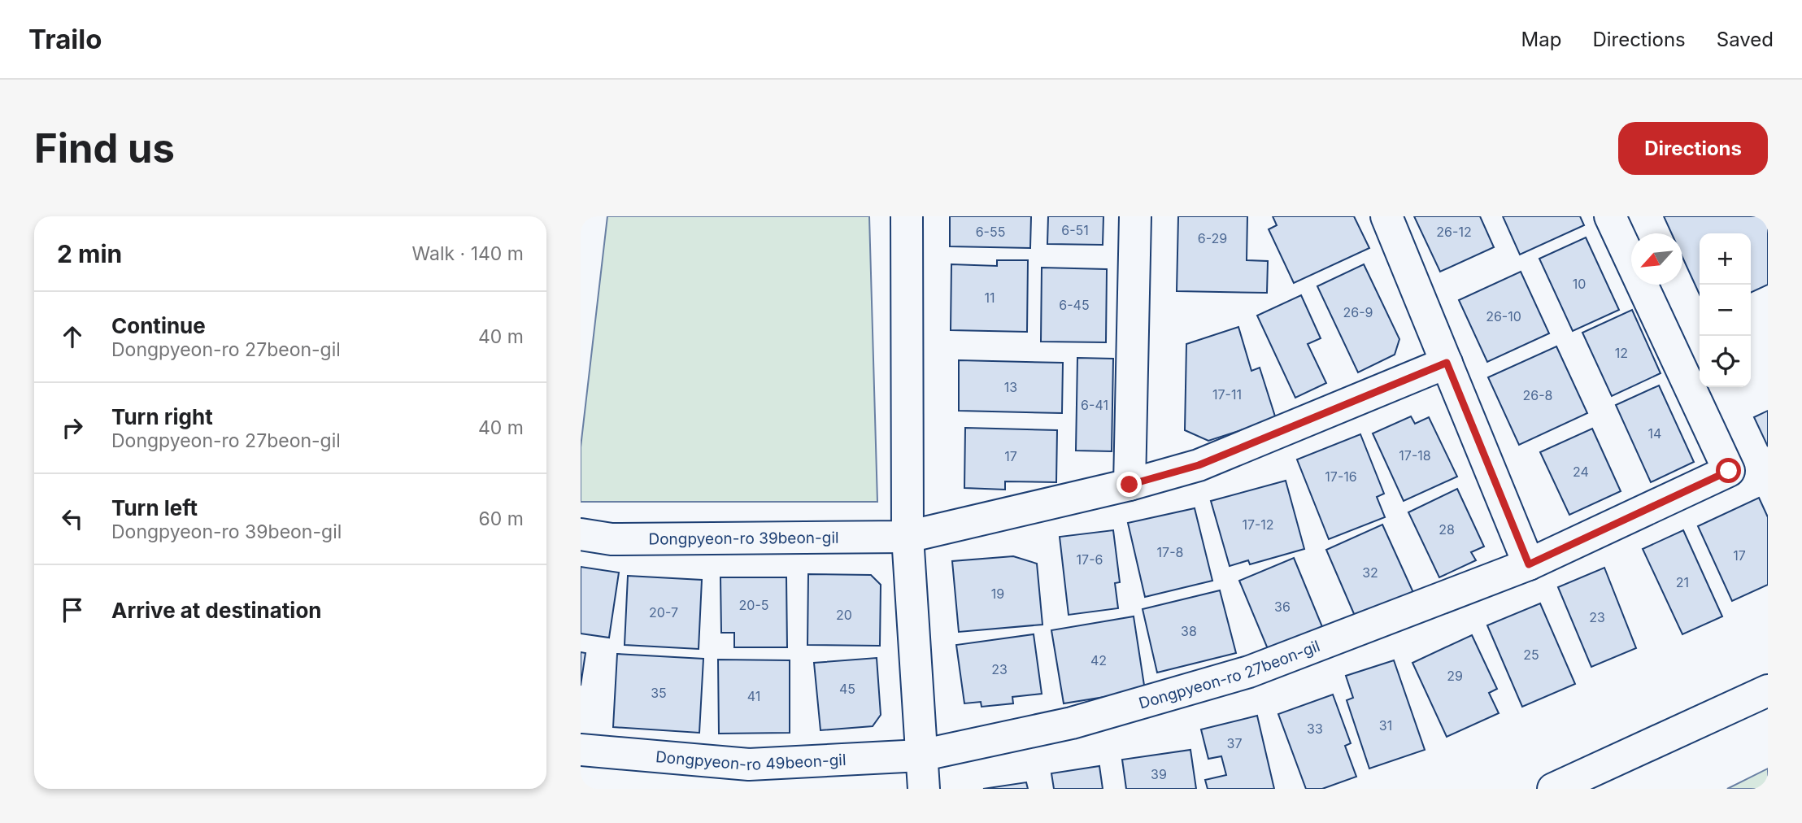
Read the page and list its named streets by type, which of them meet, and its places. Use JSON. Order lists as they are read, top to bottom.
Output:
{
  "streets": {
    "street": ["Dongpyeon-ro 39beon-gil", "Dongpyeon-ro 27beon-gil", "Dongpyeon-ro 49beon-gil"]
  },
  "crossings": [
    ["Dongpyeon-ro 27beon-gil", "Dongpyeon-ro 49beon-gil"]
  ],
  "house_numbers": [
    "6-51",
    "6-55",
    "26-12",
    "6-29",
    "10",
    "11",
    "6-45",
    "26-9",
    "26-10",
    "12",
    "13",
    "17-11",
    "26-8",
    "6-41",
    "14",
    "17-18",
    "17",
    "24",
    "17-16",
    "17-12",
    "28",
    "17-8",
    "17",
    "17-6",
    "32",
    "21",
    "19",
    "20-5",
    "36",
    "20-7",
    "20",
    "23",
    "38",
    "25",
    "42",
    "23",
    "29",
    "45",
    "35",
    "41",
    "31",
    "33",
    "37",
    "39"
  ],
  "north": "bottom left",
  "page": {
    "header": "Trailo",
    "nav": ["Map", "Directions", "Saved"],
    "buttons": "Directions",
    "title": "Find us",
    "heading": ["2 min", "Walk · 140 m"],
    "map_buttons": ["+", "−"],
    "list": [
      ["Continue", "Dongpyeon-ro 27beon-gil", "40 m"],
      ["Turn right", "Dongpyeon-ro 27beon-gil", "40 m"],
      ["Turn left", "Dongpyeon-ro 39beon-gil", "60 m"],
      "Arrive at destination"
    ]
  }
}
